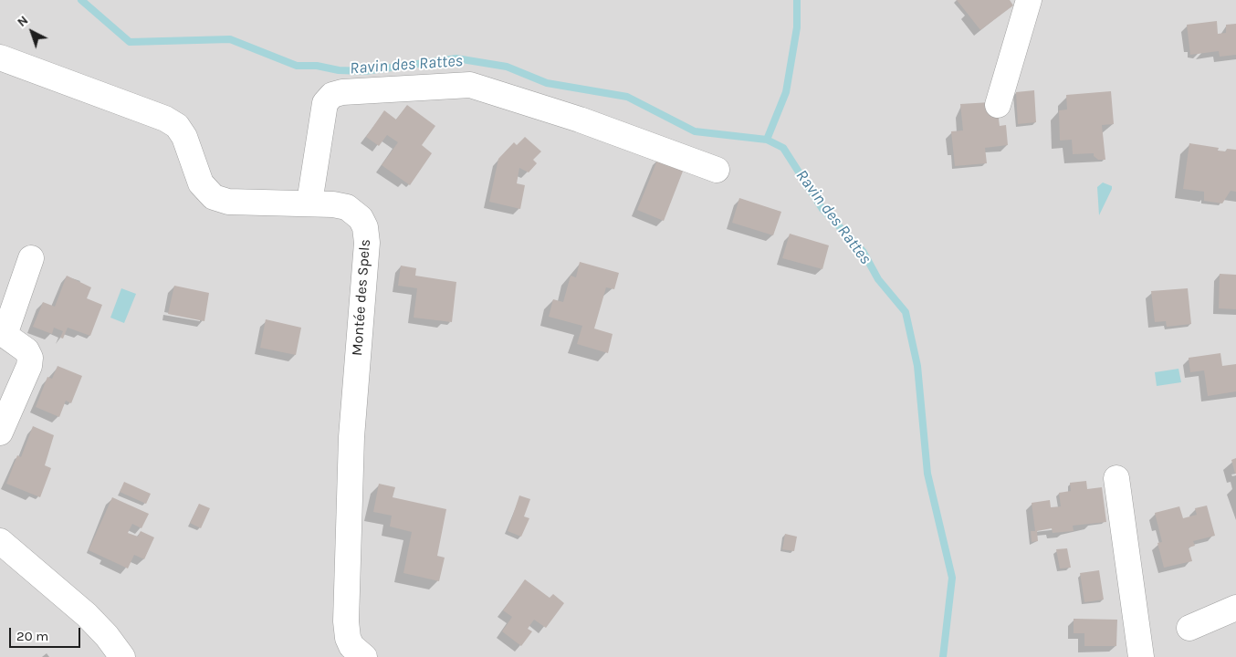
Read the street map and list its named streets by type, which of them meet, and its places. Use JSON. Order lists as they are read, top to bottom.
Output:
{
  "streets": {
    "street": ["Montée des Spels"]
  },
  "water": ["Ravin des Rattes"],
  "scale_bar": "20 m",
  "north": "top left"
}
